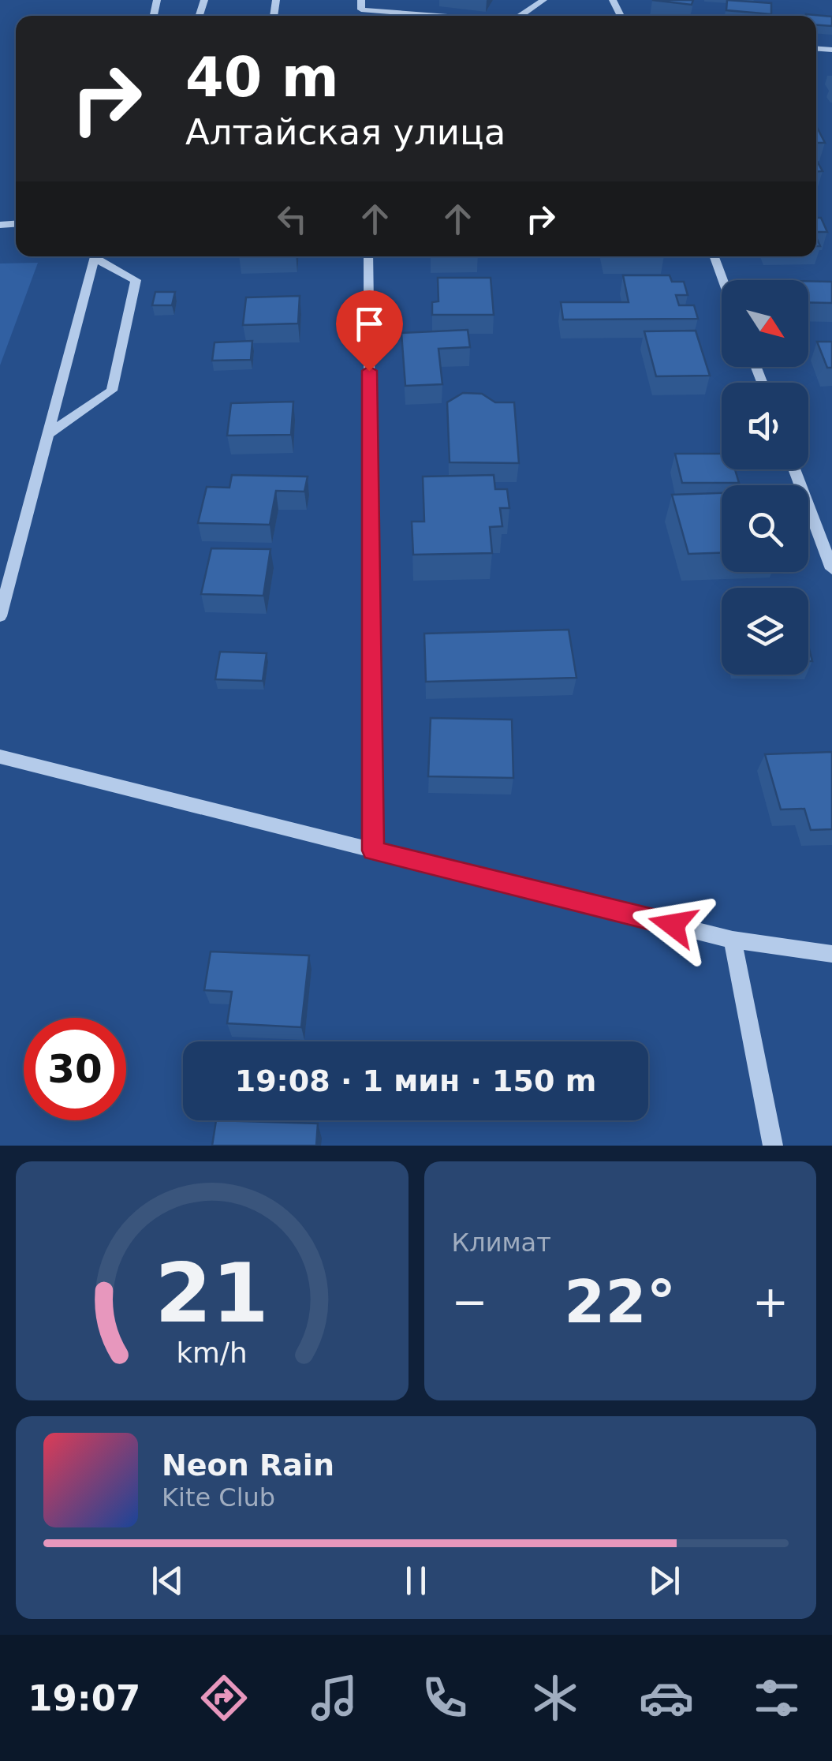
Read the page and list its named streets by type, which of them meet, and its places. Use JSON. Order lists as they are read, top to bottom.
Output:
{
  "north": "bottom right",
  "page": {
    "turn": ["40 m", "Алтайская улица"],
    "limit": "30",
    "trip": "19:08 · 1 мин · 150 m",
    "tile": "Климат",
    "heat": ["−", "22°", "+"],
    "song": ["Neon Rain", "Kite Club"],
    "tabs": "19:07",
    "gauge": ["21", "km/h"]
  }
}
